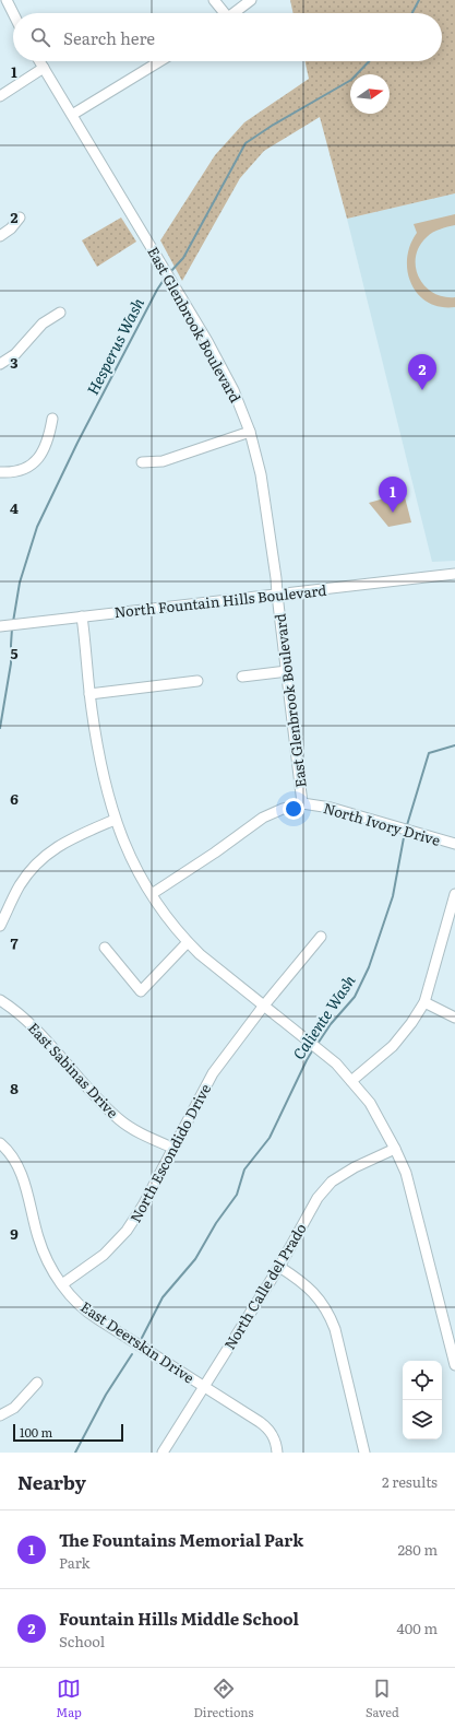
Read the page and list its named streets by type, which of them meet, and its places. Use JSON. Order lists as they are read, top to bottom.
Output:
{
  "streets": {
    "street": [
      "East Glenbrook Boulevard",
      "North Fountain Hills Boulevard",
      "North Ivory Drive",
      "East Sabinas Drive",
      "North Escondido Drive",
      "North Calle del Prado",
      "East Deerskin Drive"
    ]
  },
  "crossings": [
    ["East Glenbrook Boulevard", "North Fountain Hills Boulevard"],
    ["East Glenbrook Boulevard", "North Ivory Drive"],
    ["East Sabinas Drive", "North Escondido Drive"],
    ["North Escondido Drive", "East Deerskin Drive"],
    ["North Calle del Prado", "East Deerskin Drive"]
  ],
  "water": ["Hesperus Wash", "Caliente Wash"],
  "scale_bar": "100 m",
  "north": "right",
  "page": {
    "search": "Search here",
    "pins": ["2", "1"],
    "scale": "100 m",
    "heading": ["Nearby", "2 results"],
    "list": [
      {
        "mark": "1",
        "name": "The Fountains Memorial Park",
        "note": "Park",
        "value": "280 m"
      },
      {
        "mark": "2",
        "name": "Fountain Hills Middle School",
        "note": "School",
        "value": "400 m"
      }
    ],
    "nav": ["Map", "Directions", "Saved"]
  },
  "grid": {
    "rows": [
      "1",
      "2",
      "3",
      "4",
      "5",
      "6",
      "7",
      "8",
      "9"
    ]
  }
}
